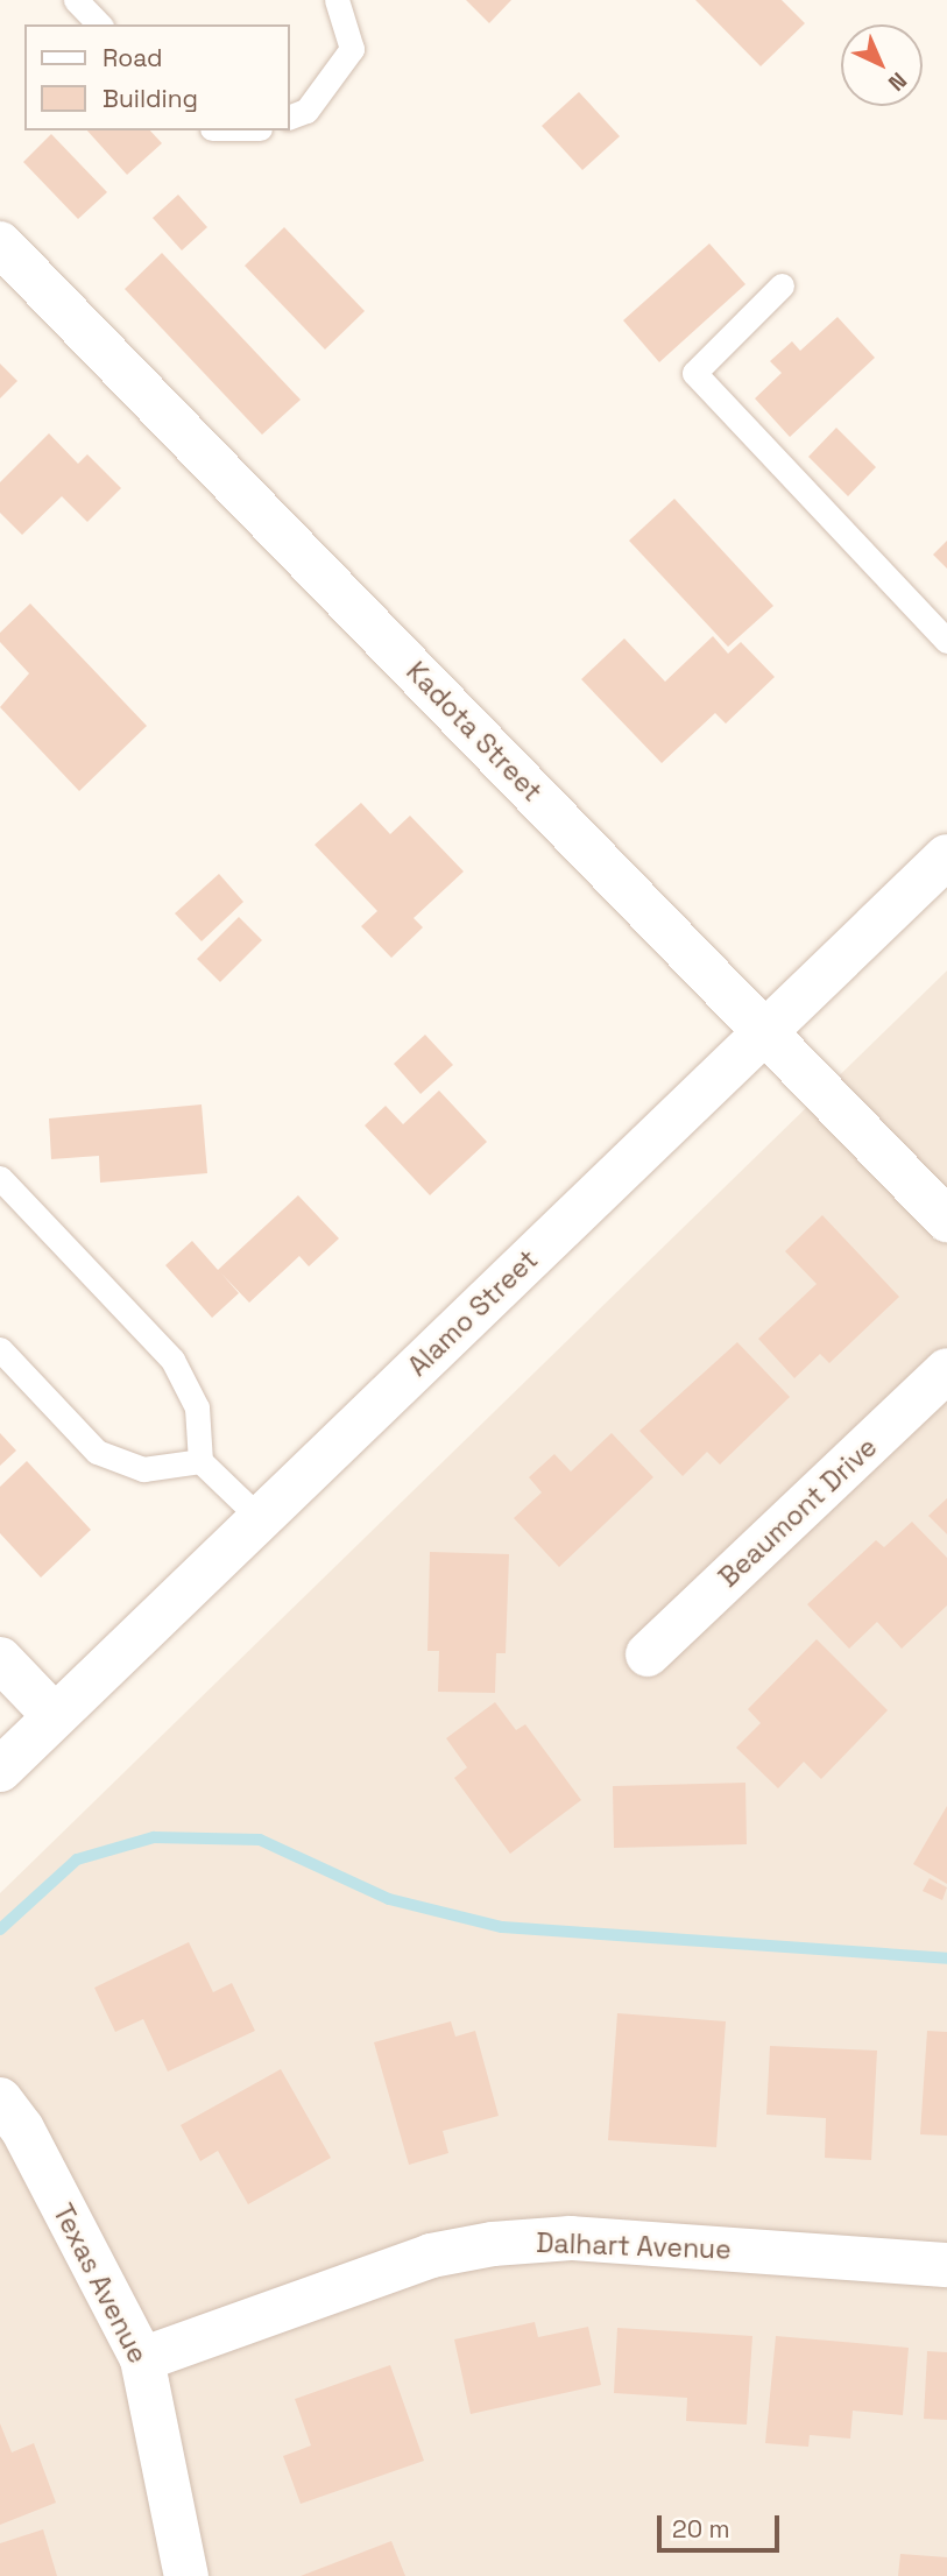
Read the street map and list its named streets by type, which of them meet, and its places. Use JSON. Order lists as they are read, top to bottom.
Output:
{
  "streets": {
    "street": [
      "Kadota Street",
      "Alamo Street",
      "Beaumont Drive",
      "Dalhart Avenue",
      "Texas Avenue"
    ]
  },
  "crossings": [
    ["Kadota Street", "Alamo Street"],
    ["Dalhart Avenue", "Texas Avenue"]
  ],
  "legend": ["Road", "Building"],
  "scale_bar": "20 m",
  "north": "bottom right"
}
